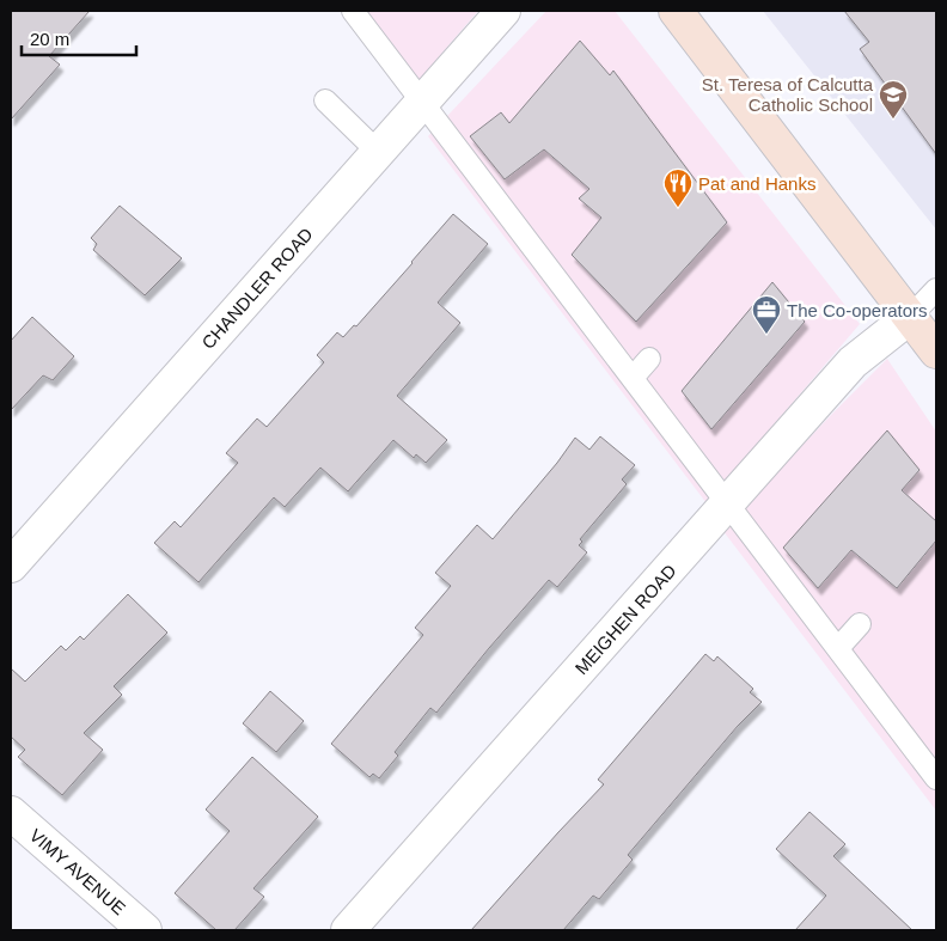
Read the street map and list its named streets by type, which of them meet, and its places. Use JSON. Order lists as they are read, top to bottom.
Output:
{
  "streets": {
    "street": ["CHANDLER ROAD", "MEIGHEN ROAD", "VIMY AVENUE"]
  },
  "places": {
    "school or university": ["St. Teresa of Calcutta Catholic School"],
    "restaurant": ["Pat and Hanks"],
    "office": ["The Co-operators"]
  },
  "scale_bar": "20 m"
}
